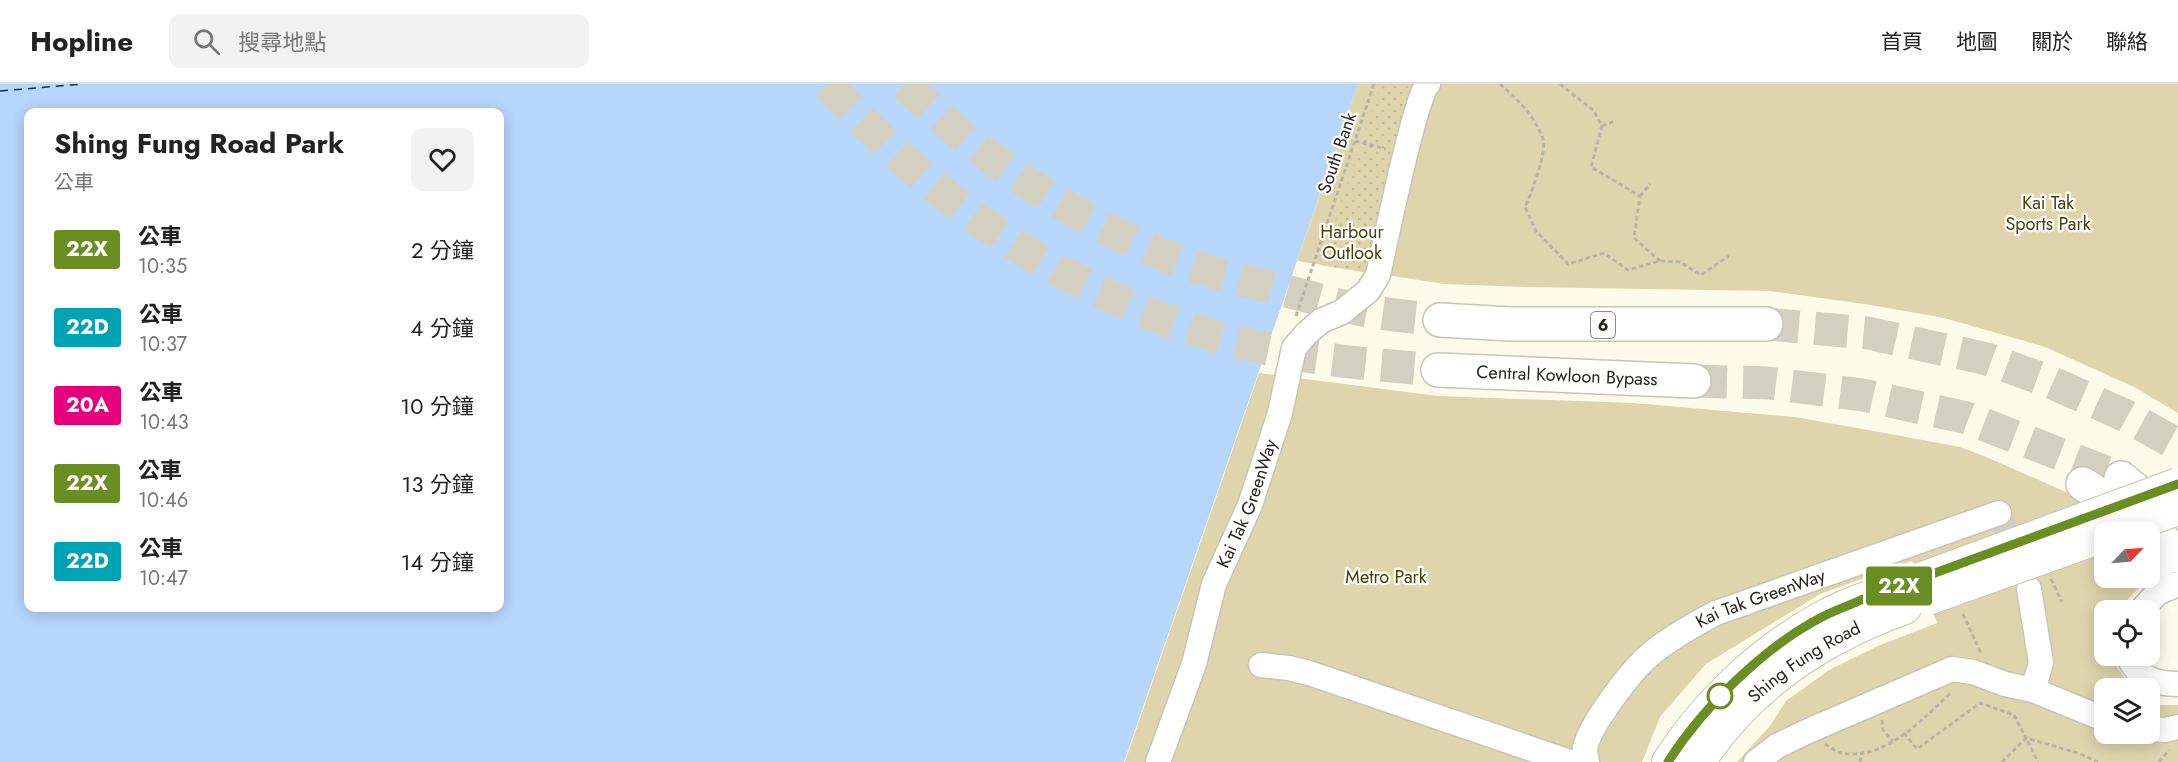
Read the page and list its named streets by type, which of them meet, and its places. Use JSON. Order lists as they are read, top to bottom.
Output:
{
  "streets": {
    "highway": ["6", "Central Kowloon Bypass"],
    "main road": ["Shing Fung Road"],
    "street": ["Kai Tak GreenWay"],
    "path": ["South Bank"]
  },
  "parks": ["Kai Tak Sports Park", "Harbour Outlook", "Metro Park"],
  "lines": ["bus line 22X"],
  "north": "top right",
  "page": {
    "header": "Hopline",
    "search": "搜尋地點",
    "nav": [
      "首頁",
      "地圖",
      "關於",
      "聯絡"
    ],
    "on_map": "22X",
    "heading": ["Shing Fung Road Park", "公車"],
    "list": [
      {
        "mark": "22X",
        "name": "公車",
        "note": "10:35",
        "value": "2 分鐘"
      },
      {
        "mark": "22D",
        "name": "公車",
        "note": "10:37",
        "value": "4 分鐘"
      },
      {
        "mark": "20A",
        "name": "公車",
        "note": "10:43",
        "value": "10 分鐘"
      },
      {
        "mark": "22X",
        "name": "公車",
        "note": "10:46",
        "value": "13 分鐘"
      },
      {
        "mark": "22D",
        "name": "公車",
        "note": "10:47",
        "value": "14 分鐘"
      }
    ]
  }
}
